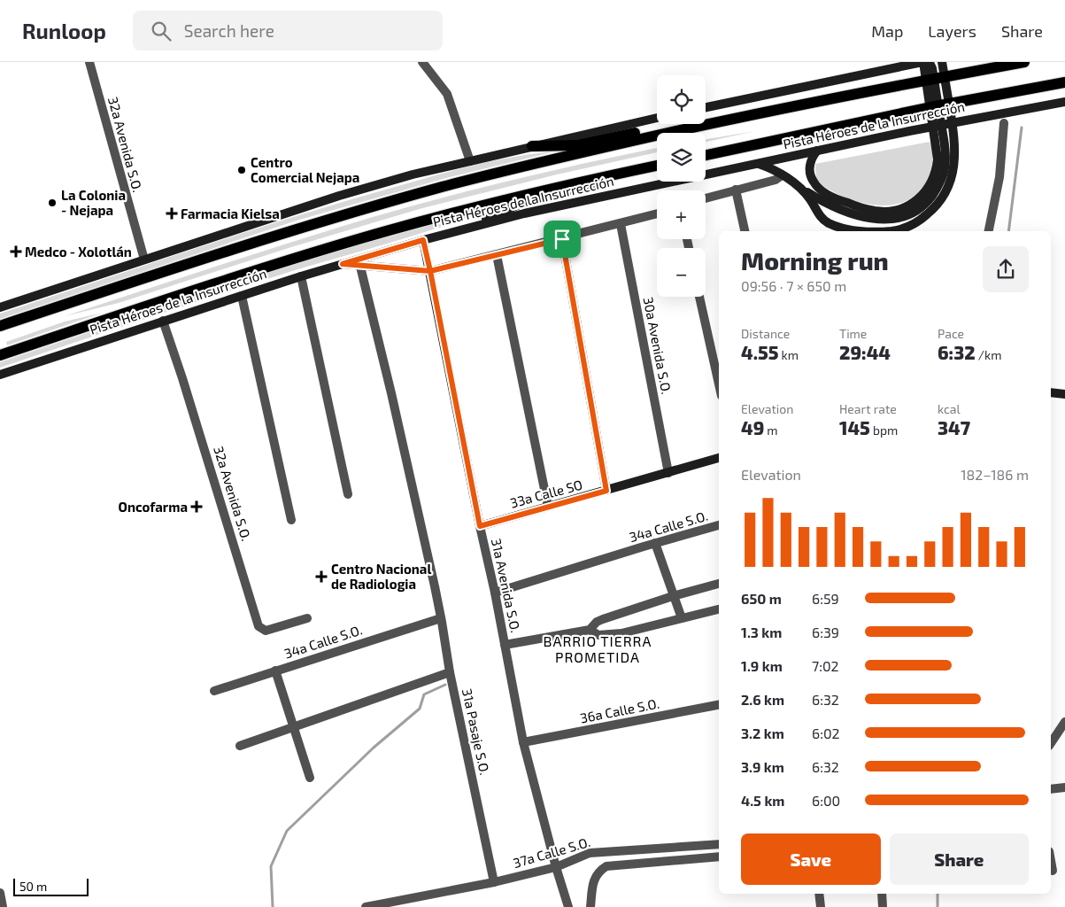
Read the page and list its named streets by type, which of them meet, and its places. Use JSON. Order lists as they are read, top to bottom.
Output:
{
  "streets": {
    "main road": ["Pista Héroes de la Insurrección"],
    "street": [
      "32a Avenida S.O.",
      "30a Avenida S.O.",
      "33a Calle SO",
      "34a Calle S.O.",
      "31a Avenida S.O.",
      "36a Calle S.O.",
      "31a Pasaje S.O.",
      "37a Calle S.O."
    ]
  },
  "crossings": [
    ["Pista Héroes de la Insurrección", "32a Avenida S.O."],
    ["Pista Héroes de la Insurrección", "31a Avenida S.O."],
    ["30a Avenida S.O.", "33a Calle SO"],
    ["33a Calle SO", "31a Avenida S.O."],
    ["34a Calle S.O.", "31a Avenida S.O."],
    ["34a Calle S.O.", "31a Pasaje S.O."],
    ["31a Avenida S.O.", "36a Calle S.O."],
    ["31a Avenida S.O.", "37a Calle S.O."],
    ["31a Pasaje S.O.", "37a Calle S.O."]
  ],
  "districts": ["BARRIO TIERRA PROMETIDA"],
  "places": {
    "other": ["Centro Comercial Nejapa", "La Colonia - Nejapa"],
    "health": [
      "Farmacia Kielsa",
      "Medco - Xolotlán",
      "Oncofarma",
      "Centro Nacional de Radiologia"
    ]
  },
  "scale_bar": "50 m",
  "page": {
    "header": "Runloop",
    "search": "Search here",
    "nav": ["Map", "Layers", "Share"],
    "map_buttons": ["+", "−"],
    "heading": ["Morning run", "09:56 · 7 × 650 m"],
    "stats": [
      ["Distance", "4.55 km"],
      ["Time", "29:44"],
      ["Pace", "6:32 /km"],
      ["Elevation", "49 m"],
      ["Heart rate", "145 bpm"],
      ["kcal", "347"]
    ],
    "chart": ["Elevation", "182–186 m"],
    "list": [
      {
        "name": "650 m",
        "note": "6:59"
      },
      {
        "name": "1.3 km",
        "note": "6:39"
      },
      {
        "name": "1.9 km",
        "note": "7:02"
      },
      {
        "name": "2.6 km",
        "note": "6:32"
      },
      {
        "name": "3.2 km",
        "note": "6:02"
      },
      {
        "name": "3.9 km",
        "note": "6:32"
      },
      {
        "name": "4.5 km",
        "note": "6:00"
      }
    ],
    "buttons": ["Save", "Share"],
    "scale": "50 m"
  }
}
